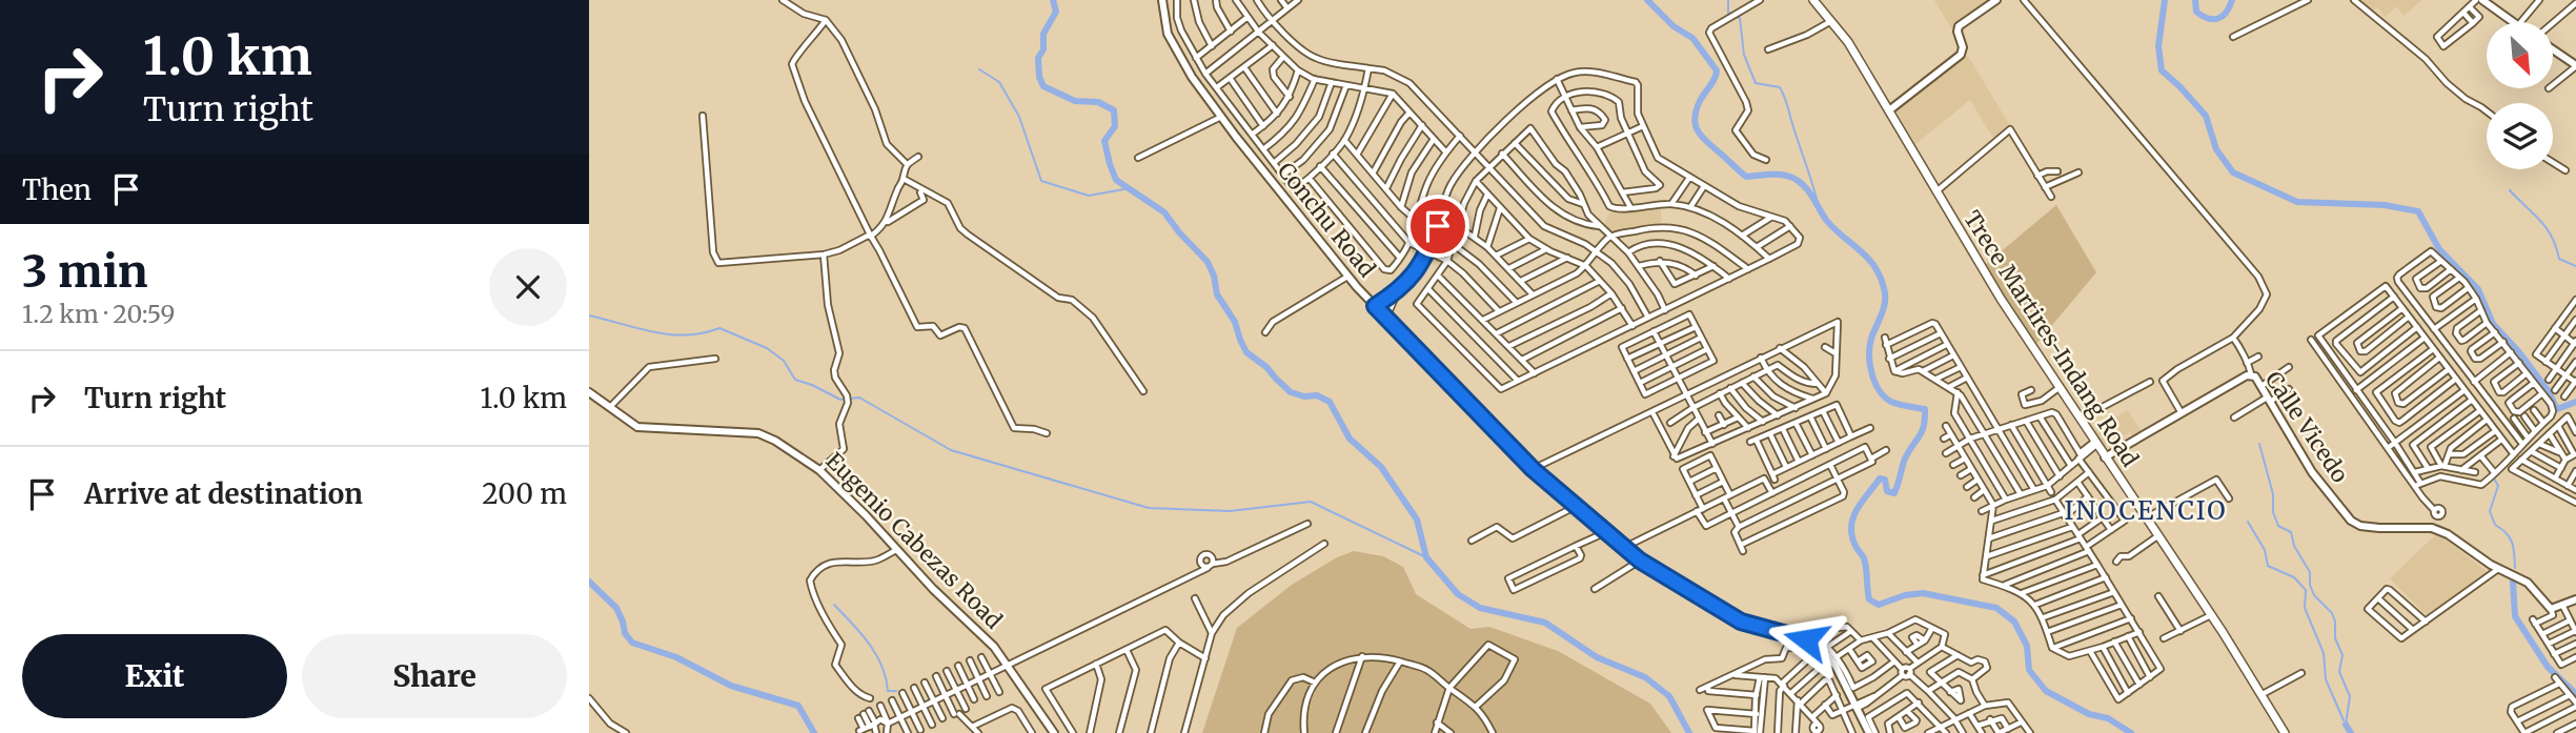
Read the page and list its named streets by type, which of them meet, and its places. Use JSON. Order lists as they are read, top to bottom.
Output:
{
  "streets": {
    "main road": ["Trece Martires-Indang Road"],
    "street": ["Conchu Road", "Calle Vicedo", "Eugenio Cabezas Road"]
  },
  "crossings": [
    ["Trece Martires-Indang Road", "Calle Vicedo"]
  ],
  "districts": ["INOCENCIO"],
  "north": "bottom right",
  "page": {
    "turn": ["1.0 km", "Turn right"],
    "then": "Then",
    "heading": ["3 min", "1.2 km · 20:59"],
    "list": [
      {
        "name": "Turn right",
        "value": "1.0 km"
      },
      {
        "name": "Arrive at destination",
        "value": "200 m"
      }
    ],
    "buttons": ["Exit", "Share"]
  }
}
